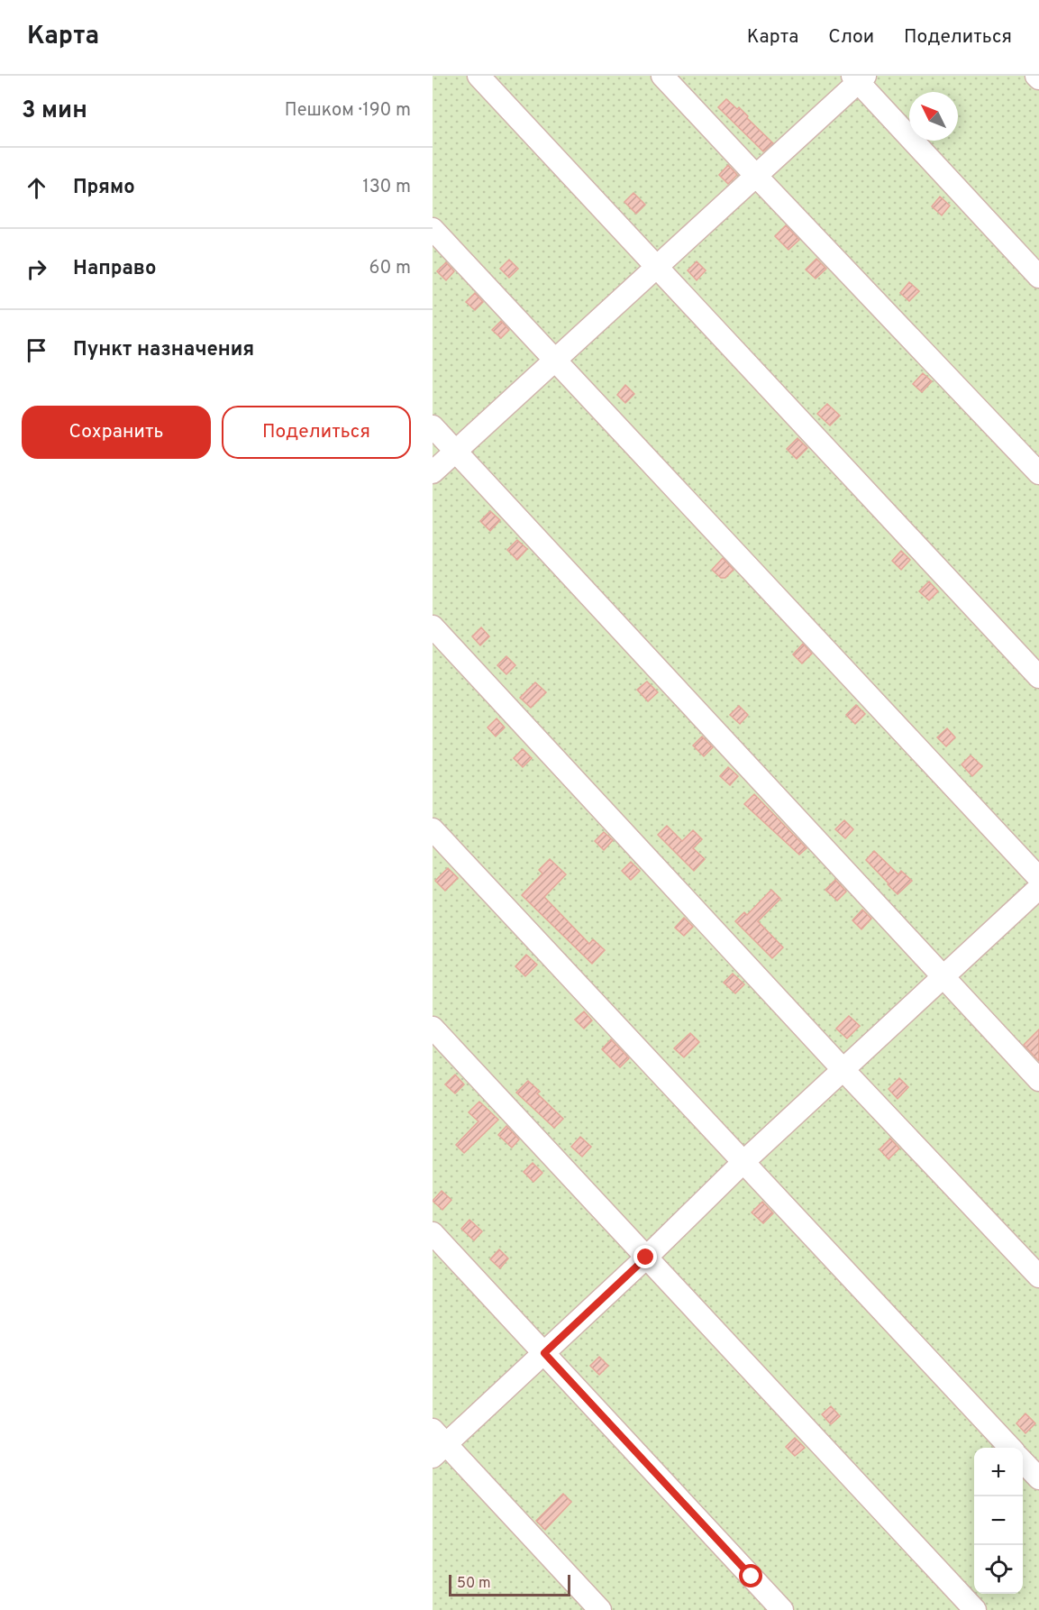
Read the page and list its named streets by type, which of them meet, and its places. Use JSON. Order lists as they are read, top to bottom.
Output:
{
  "scale_bar": "50 m",
  "north": "top left",
  "page": {
    "header": "Карта",
    "nav": ["Карта", "Слои", "Поделиться"],
    "heading": ["3 мин", "Пешком · 190 m"],
    "list": [
      ["Прямо", "130 m"],
      ["Направо", "60 m"],
      "Пункт назначения"
    ],
    "buttons": ["Сохранить", "Поделиться"],
    "map_buttons": ["+", "−"],
    "scale": "50 m"
  }
}
